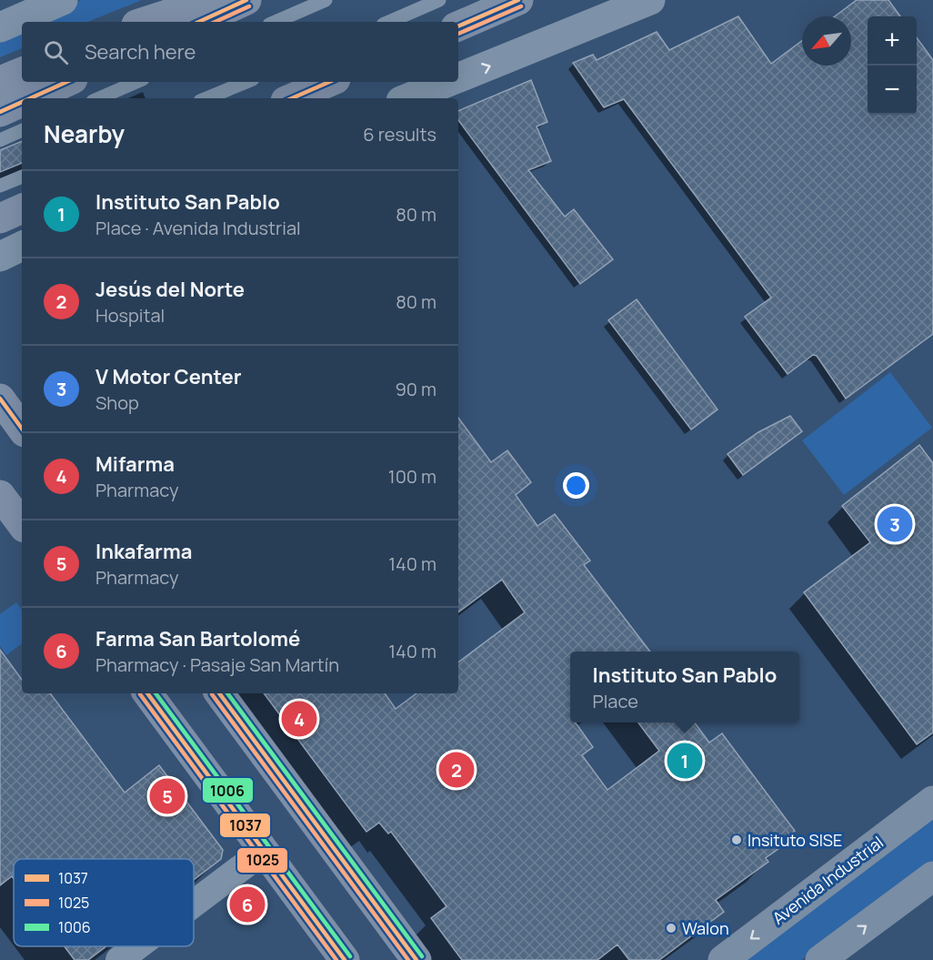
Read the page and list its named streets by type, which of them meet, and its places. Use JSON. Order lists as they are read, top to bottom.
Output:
{
  "streets": {
    "main road": ["Avenida Industrial"]
  },
  "places": ["Insituto SISE", "Walon"],
  "lines": ["transit line 1037", "transit line 1025", "transit line 1006"],
  "legend": ["1037", "1025", "1006"],
  "north": "bottom left",
  "page": {
    "map_buttons": ["+", "−"],
    "search": "Search here",
    "heading": ["Nearby", "6 results"],
    "list": [
      {
        "mark": "1",
        "name": "Instituto San Pablo",
        "note": "Place · Avenida Industrial",
        "value": "80 m"
      },
      {
        "mark": "2",
        "name": "Jesús del Norte",
        "note": "Hospital",
        "value": "80 m"
      },
      {
        "mark": "3",
        "name": "V Motor Center",
        "note": "Shop",
        "value": "90 m"
      },
      {
        "mark": "4",
        "name": "Mifarma",
        "note": "Pharmacy",
        "value": "100 m"
      },
      {
        "mark": "5",
        "name": "Inkafarma",
        "note": "Pharmacy",
        "value": "140 m"
      },
      {
        "mark": "6",
        "name": "Farma San Bartolomé",
        "note": "Pharmacy · Pasaje San Martín",
        "value": "140 m"
      }
    ],
    "pins": [
      "3",
      "4",
      "1",
      "2",
      "5",
      "6"
    ],
    "popup": ["Instituto San Pablo", "Place"]
  }
}
